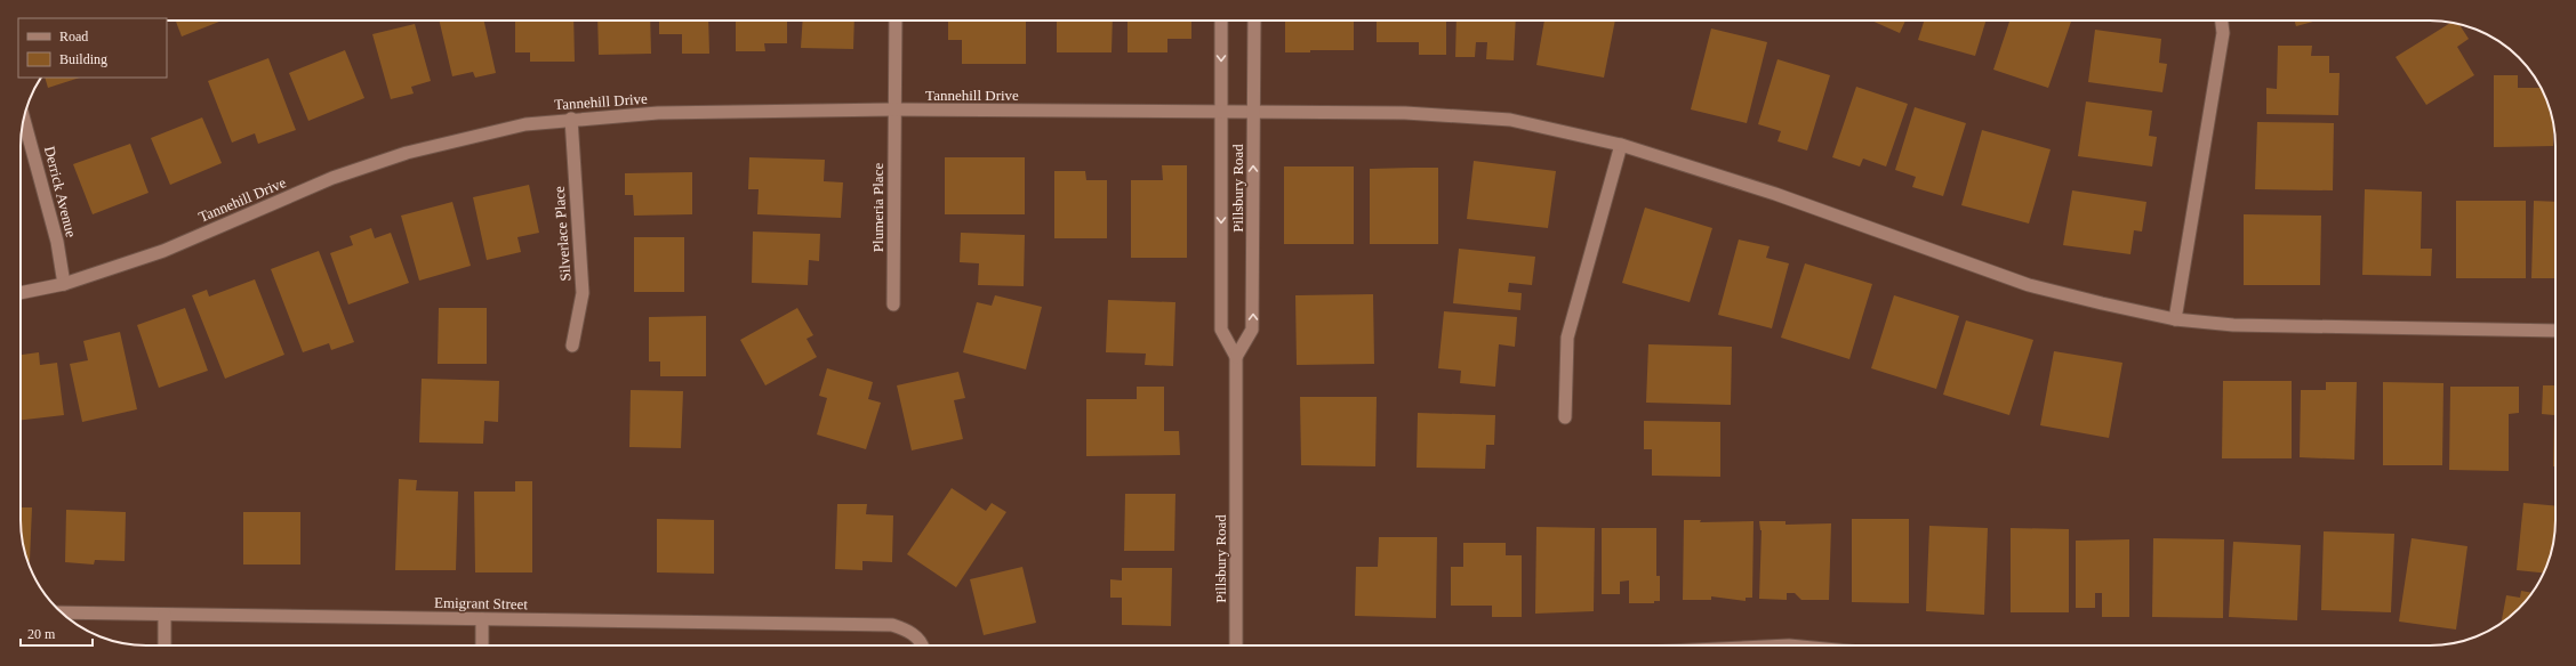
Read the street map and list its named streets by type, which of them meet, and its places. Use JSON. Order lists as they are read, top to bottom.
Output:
{
  "streets": {
    "street": [
      "Tannehill Drive",
      "Pillsbury Road",
      "Derrick Avenue",
      "Plumeria Place",
      "Silverlace Place",
      "Emigrant Street"
    ]
  },
  "crossings": [
    ["Tannehill Drive", "Pillsbury Road"],
    ["Tannehill Drive", "Derrick Avenue"],
    ["Tannehill Drive", "Plumeria Place"],
    ["Tannehill Drive", "Silverlace Place"]
  ],
  "legend": ["Road", "Building"],
  "scale_bar": "20 m"
}
